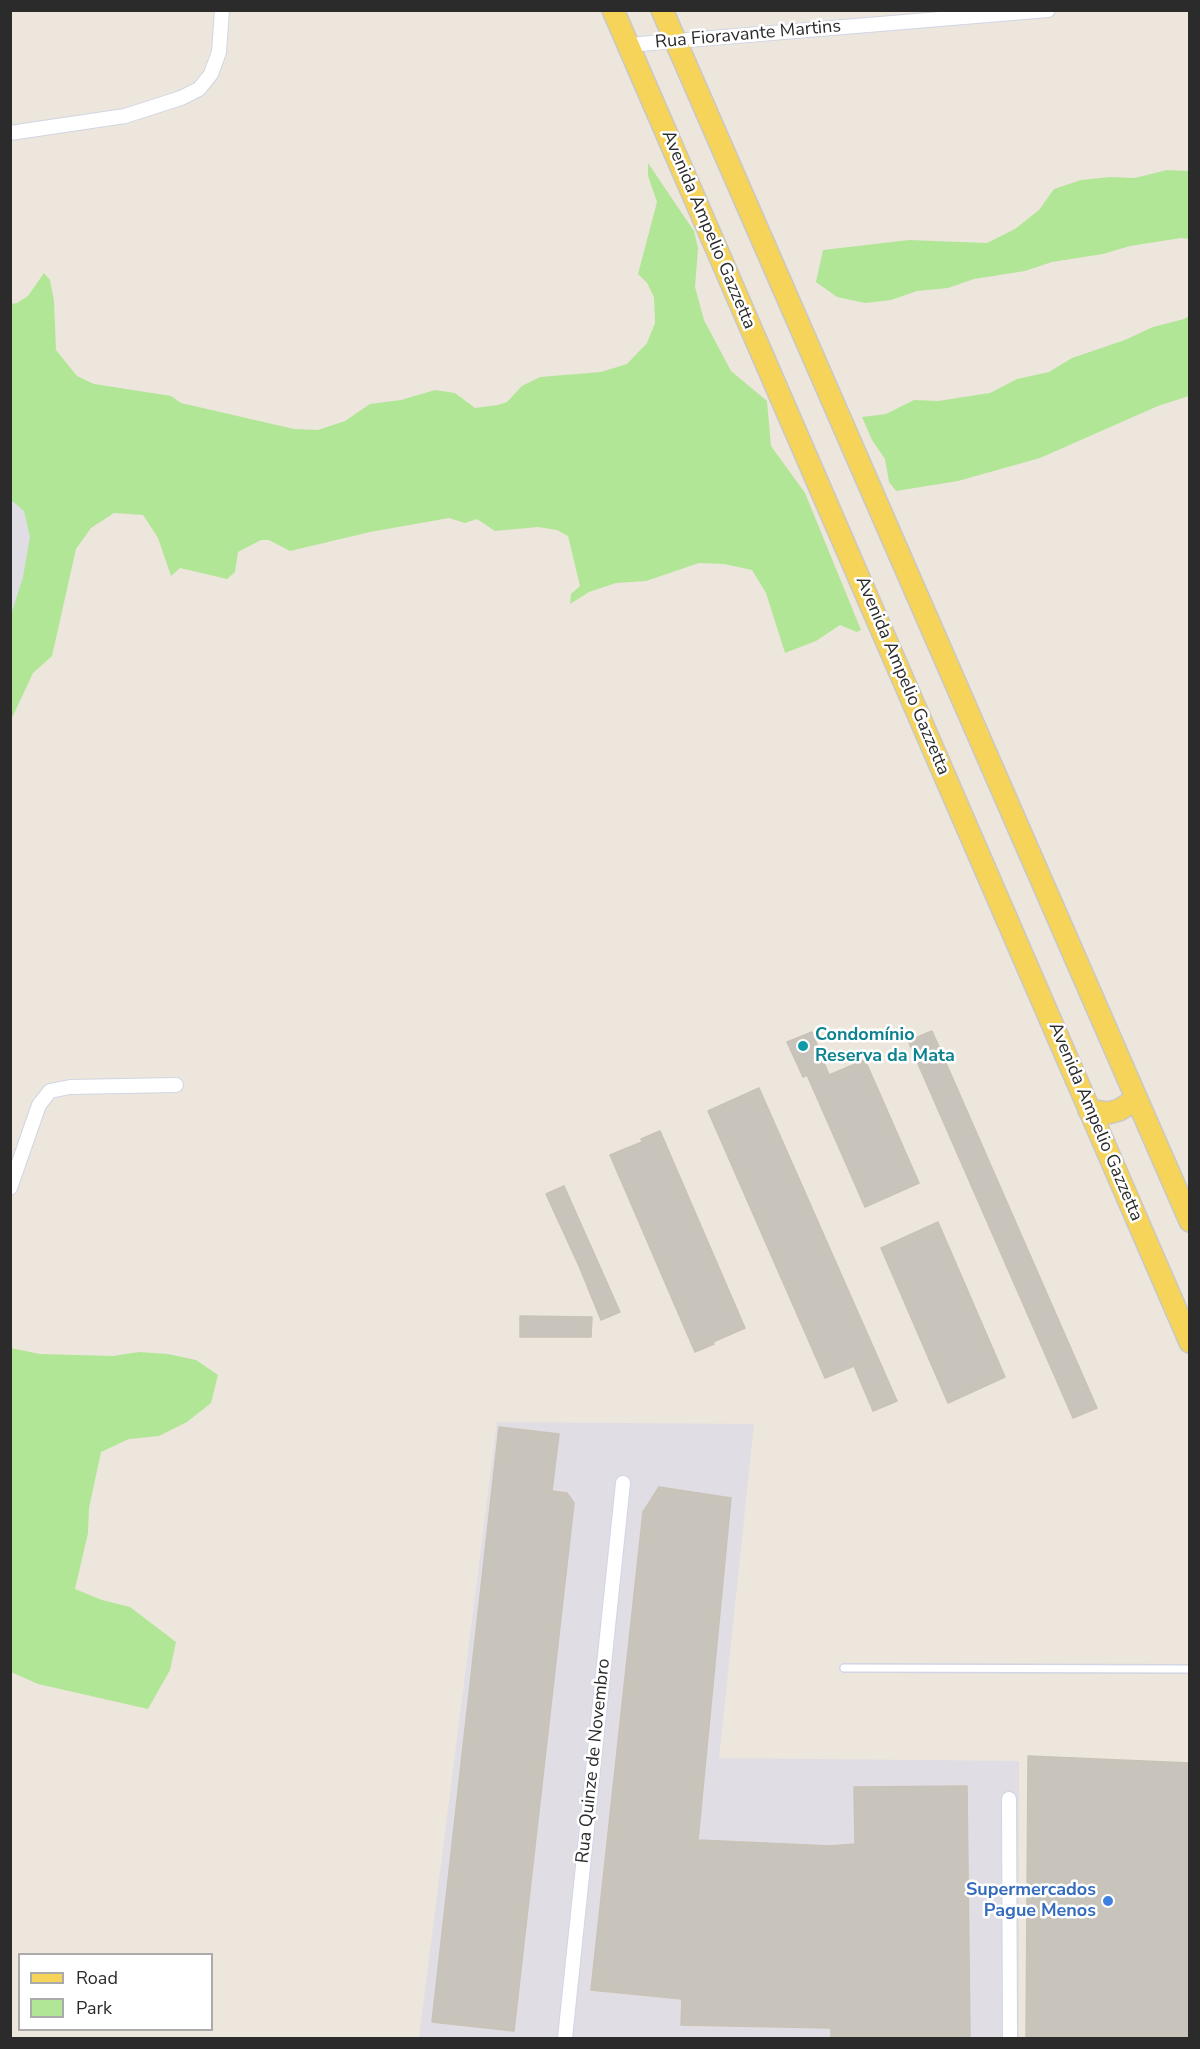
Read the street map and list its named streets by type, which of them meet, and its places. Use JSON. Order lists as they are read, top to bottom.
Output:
{
  "streets": {
    "main road": ["Avenida Ampelio Gazzetta"],
    "street": ["Rua Fioravante Martins", "Rua Quinze de Novembro"]
  },
  "crossings": [
    ["Rua Fioravante Martins", "Avenida Ampelio Gazzetta"]
  ],
  "places": ["Condomínio Reserva da Mata", "Supermercados Pague Menos"],
  "legend": ["Road", "Park"]
}
